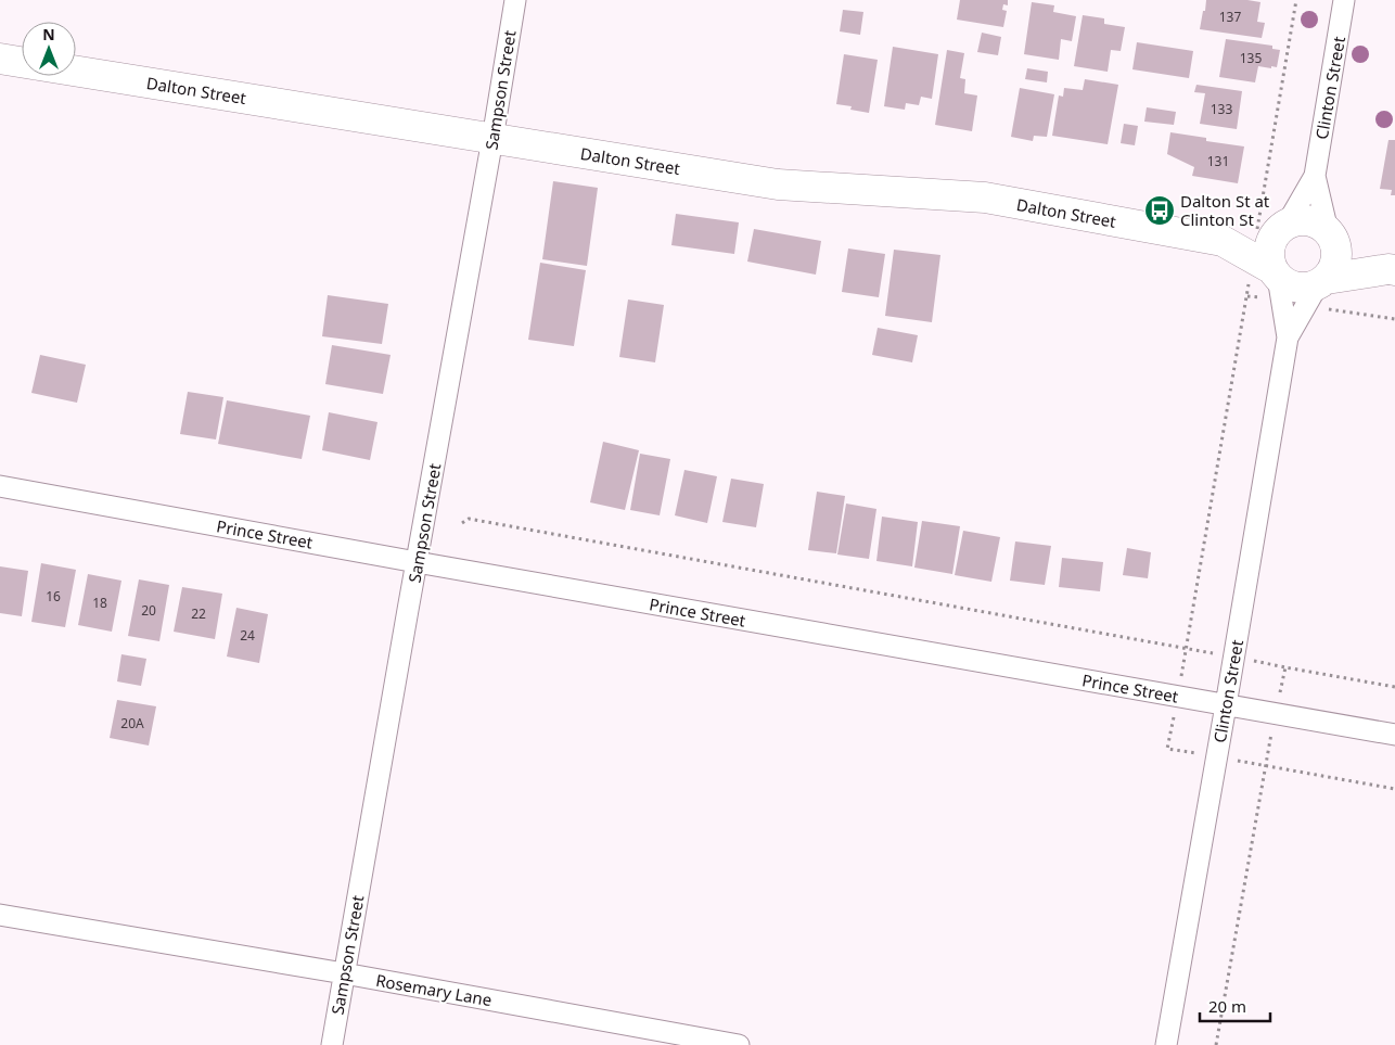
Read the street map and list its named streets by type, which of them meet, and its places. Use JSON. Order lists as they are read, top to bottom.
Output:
{
  "streets": {
    "main road": ["Dalton Street"],
    "street": [
      "Clinton Street",
      "Sampson Street",
      "Prince Street",
      "Rosemary Lane"
    ]
  },
  "crossings": [
    ["Clinton Street", "Dalton Street"],
    ["Clinton Street", "Prince Street"],
    ["Dalton Street", "Sampson Street"],
    ["Sampson Street", "Prince Street"],
    ["Sampson Street", "Rosemary Lane"]
  ],
  "places": {
    "bus stop": ["Dalton St at Clinton St"]
  },
  "house_numbers": [
    "137",
    "135",
    "133",
    "131",
    "16",
    "18",
    "20",
    "22",
    "24",
    "20A"
  ],
  "scale_bar": "20 m",
  "north": "top"
}
